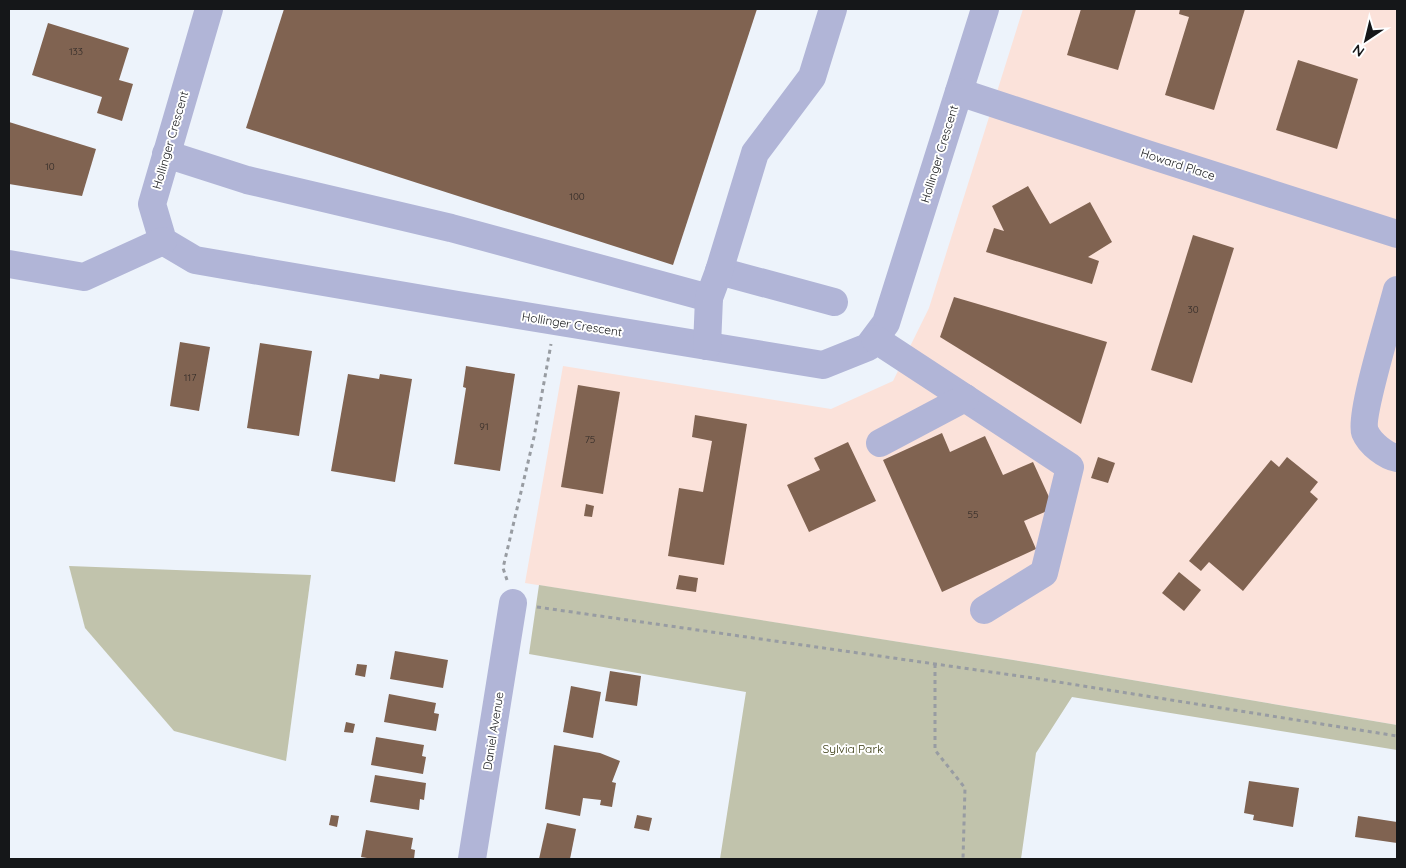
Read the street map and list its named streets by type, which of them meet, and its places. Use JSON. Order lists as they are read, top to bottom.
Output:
{
  "streets": {
    "street": ["Hollinger Crescent", "Howard Place", "Daniel Avenue"]
  },
  "crossings": [
    ["Hollinger Crescent", "Howard Place"]
  ],
  "parks": ["Sylvia Park"],
  "house_numbers": [
    "133",
    "10",
    "100",
    "30",
    "117",
    "91",
    "75",
    "55"
  ],
  "north": "bottom left"
}
